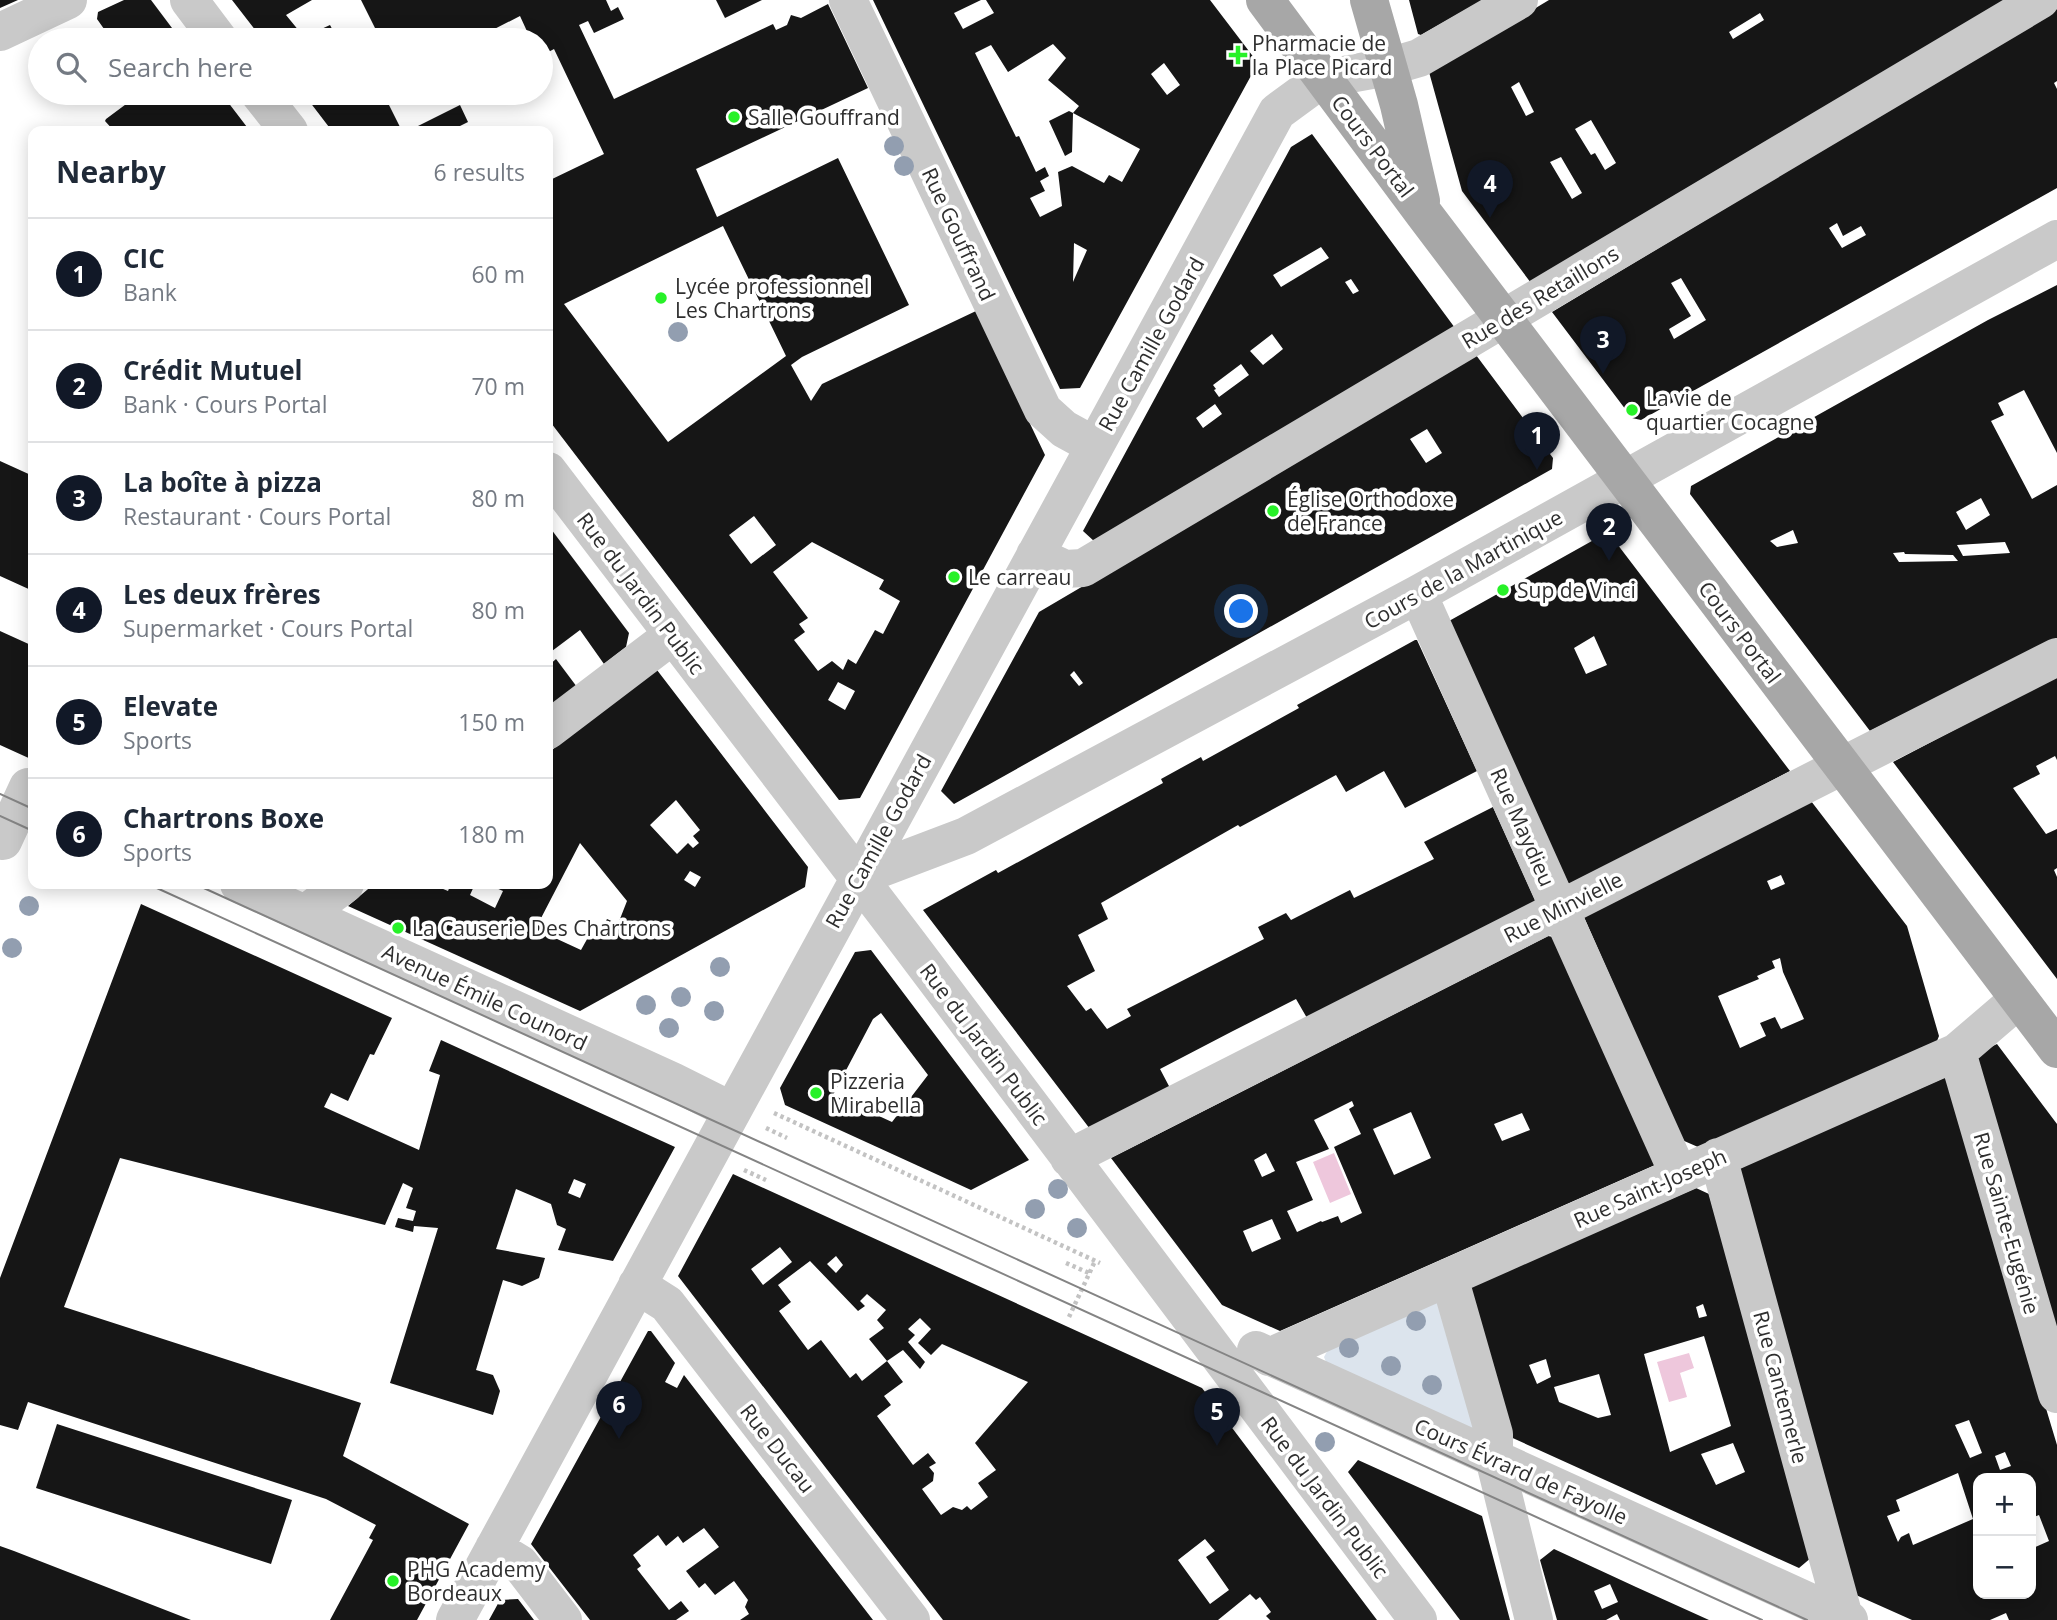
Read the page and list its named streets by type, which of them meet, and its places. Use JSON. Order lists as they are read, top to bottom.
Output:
{
  "streets": {
    "main road": ["Cours Portal"],
    "street": [
      "Rue Gouffrand",
      "Rue des Retaillons",
      "Rue Camille Godard",
      "Cours de la Martinique",
      "Rue du Jardin Public",
      "Rue Maydieu",
      "Rue Minvielle",
      "Avenue Émile Counord",
      "Rue Saint-Joseph",
      "Rue Sainte-Eugénie",
      "Rue Cantemerle",
      "Rue Ducau",
      "Cours Évrard de Fayolle"
    ]
  },
  "crossings": [
    ["Cours Portal", "Rue des Retaillons"],
    ["Cours Portal", "Rue Camille Godard"],
    ["Cours Portal", "Cours de la Martinique"],
    ["Cours Portal", "Rue Minvielle"],
    ["Cours Portal", "Rue Saint-Joseph"],
    ["Rue Gouffrand", "Rue Camille Godard"],
    ["Rue des Retaillons", "Rue Camille Godard"],
    ["Rue Camille Godard", "Cours de la Martinique"],
    ["Rue Camille Godard", "Rue du Jardin Public"],
    ["Rue Camille Godard", "Avenue Émile Counord"],
    ["Rue Camille Godard", "Rue Ducau"],
    ["Cours de la Martinique", "Rue du Jardin Public"],
    ["Cours de la Martinique", "Rue Maydieu"],
    ["Rue du Jardin Public", "Rue Minvielle"],
    ["Rue du Jardin Public", "Cours Évrard de Fayolle"],
    ["Rue Maydieu", "Rue Minvielle"],
    ["Rue Maydieu", "Rue Saint-Joseph"],
    ["Rue Saint-Joseph", "Rue Sainte-Eugénie"],
    ["Rue Saint-Joseph", "Rue Cantemerle"],
    ["Rue Saint-Joseph", "Cours Évrard de Fayolle"],
    ["Rue Cantemerle", "Cours Évrard de Fayolle"]
  ],
  "places": {
    "health": ["Pharmacie de la Place Picard"],
    "other": [
      "Salle Gouffrand",
      "Lycée professionnel Les Chartrons",
      "La vie de quartier Cocagne",
      "Église Orthodoxe de France",
      "Le carreau",
      "Sup de Vinci",
      "La Causerie Des Chartrons",
      "Pizzeria Mirabella",
      "PHG Academy Bordeaux"
    ]
  },
  "page": {
    "search": "Search here",
    "heading": ["Nearby", "6 results"],
    "pins": [
      "4",
      "3",
      "1",
      "2",
      "6",
      "5"
    ],
    "list": [
      {
        "mark": "1",
        "name": "CIC",
        "note": "Bank",
        "value": "60 m"
      },
      {
        "mark": "2",
        "name": "Crédit Mutuel",
        "note": "Bank · Cours Portal",
        "value": "70 m"
      },
      {
        "mark": "3",
        "name": "La boîte à pizza",
        "note": "Restaurant · Cours Portal",
        "value": "80 m"
      },
      {
        "mark": "4",
        "name": "Les deux frères",
        "note": "Supermarket · Cours Portal",
        "value": "80 m"
      },
      {
        "mark": "5",
        "name": "Elevate",
        "note": "Sports",
        "value": "150 m"
      },
      {
        "mark": "6",
        "name": "Chartrons Boxe",
        "note": "Sports",
        "value": "180 m"
      }
    ],
    "map_buttons": ["+", "−"]
  }
}
